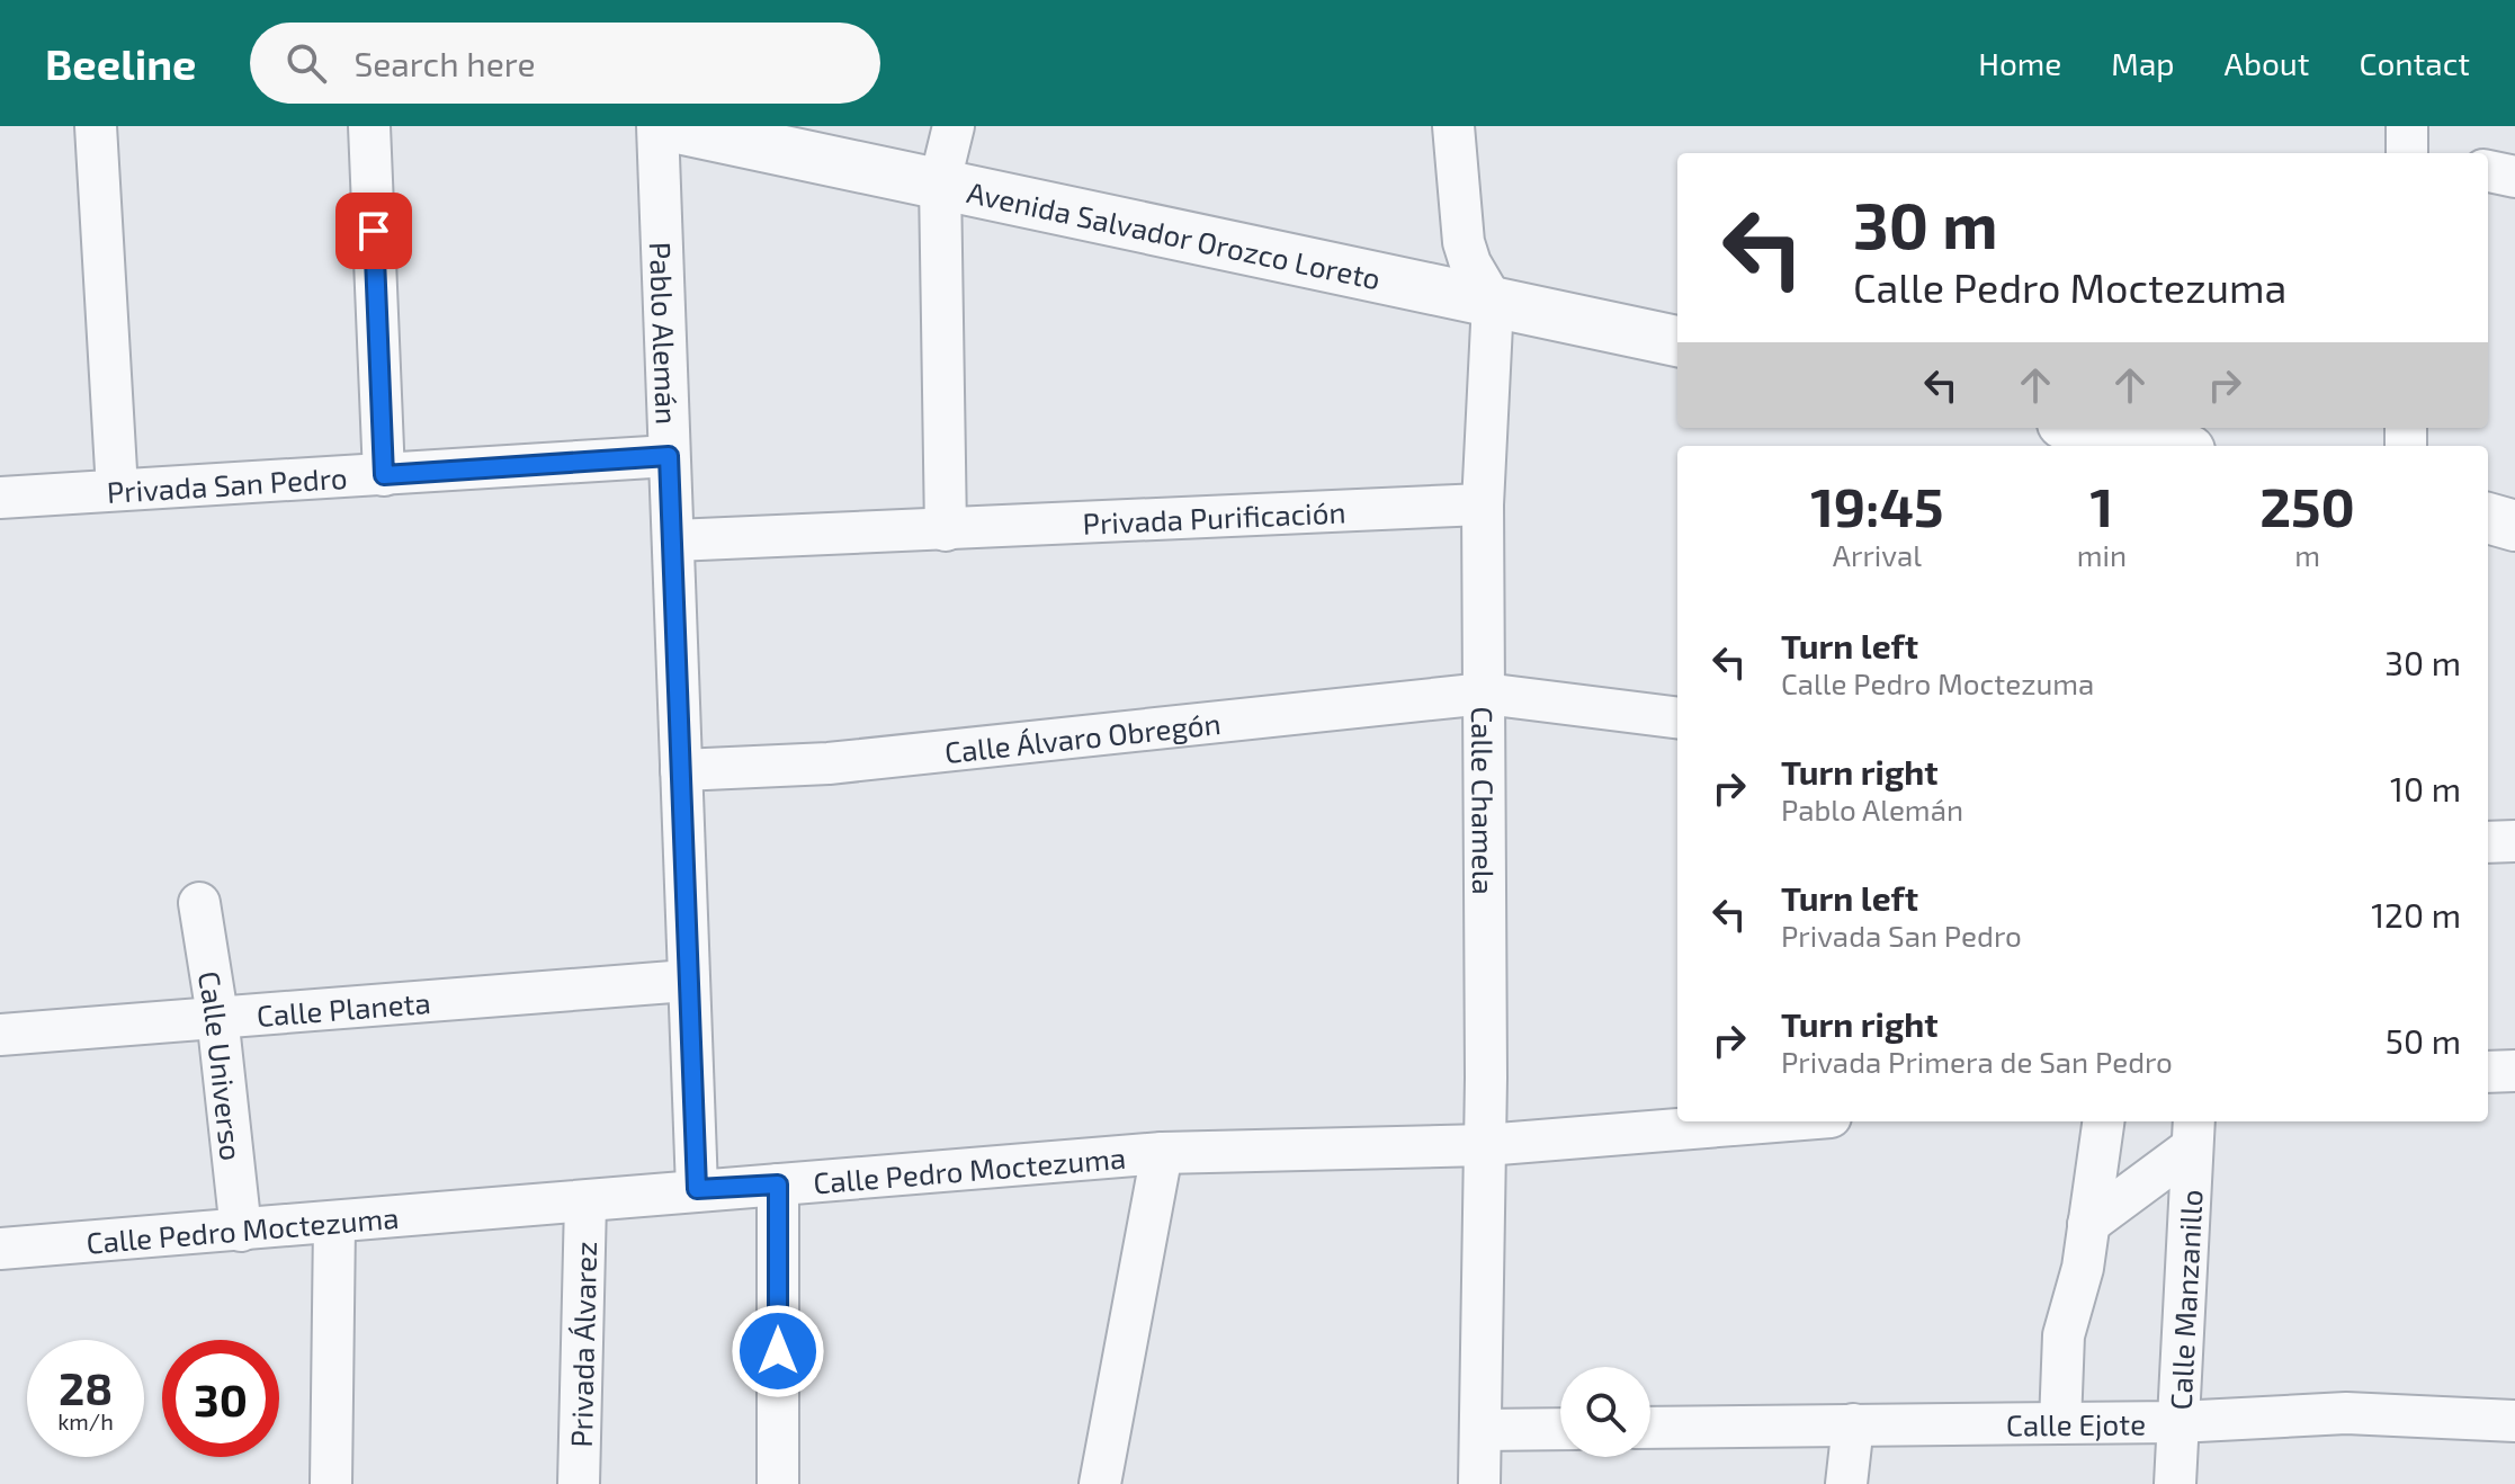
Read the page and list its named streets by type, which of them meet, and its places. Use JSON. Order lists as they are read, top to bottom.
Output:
{
  "streets": {
    "street": [
      "Avenida Salvador Orozco Loreto",
      "Pablo Alemán",
      "Privada San Pedro",
      "Privada Purificación",
      "Calle Álvaro Obregón",
      "Calle Chamela",
      "Calle Planeta",
      "Calle Universo",
      "Calle Pedro Moctezuma",
      "Calle Manzanillo",
      "Privada Álvarez",
      "Calle Ejote"
    ]
  },
  "crossings": [
    ["Avenida Salvador Orozco Loreto", "Calle Chamela"],
    ["Pablo Alemán", "Privada San Pedro"],
    ["Pablo Alemán", "Privada Purificación"],
    ["Pablo Alemán", "Calle Álvaro Obregón"],
    ["Pablo Alemán", "Calle Planeta"],
    ["Pablo Alemán", "Calle Pedro Moctezuma"],
    ["Privada Purificación", "Calle Chamela"],
    ["Calle Álvaro Obregón", "Calle Chamela"],
    ["Calle Chamela", "Calle Pedro Moctezuma"],
    ["Calle Planeta", "Calle Universo"],
    ["Calle Universo", "Calle Pedro Moctezuma"],
    ["Calle Pedro Moctezuma", "Privada Álvarez"],
    ["Calle Manzanillo", "Calle Ejote"]
  ],
  "page": {
    "header": "Beeline",
    "search": "Search here",
    "nav": [
      "Home",
      "Map",
      "About",
      "Contact"
    ],
    "turn": ["30 m", "Calle Pedro Moctezuma"],
    "eta": [
      "19:45",
      "Arrival",
      "1",
      "min",
      "250",
      "m"
    ],
    "list": [
      {
        "name": "Turn left",
        "note": "Calle Pedro Moctezuma",
        "value": "30 m"
      },
      {
        "name": "Turn right",
        "note": "Pablo Alemán",
        "value": "10 m"
      },
      {
        "name": "Turn left",
        "note": "Privada San Pedro",
        "value": "120 m"
      },
      {
        "name": "Turn right",
        "note": "Privada Primera de San Pedro",
        "value": "50 m"
      }
    ],
    "speed": "28 km/h",
    "limit": "30"
  }
}
